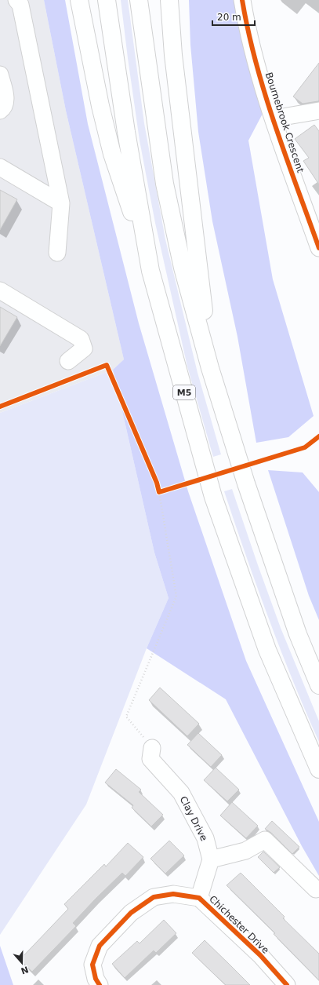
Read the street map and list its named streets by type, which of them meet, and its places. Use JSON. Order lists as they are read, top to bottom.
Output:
{
  "streets": {
    "highway": ["M5"],
    "street": ["Bournebrook Crescent", "Clay Drive", "Chichester Drive"]
  },
  "scale_bar": "20 m",
  "north": "bottom"
}
